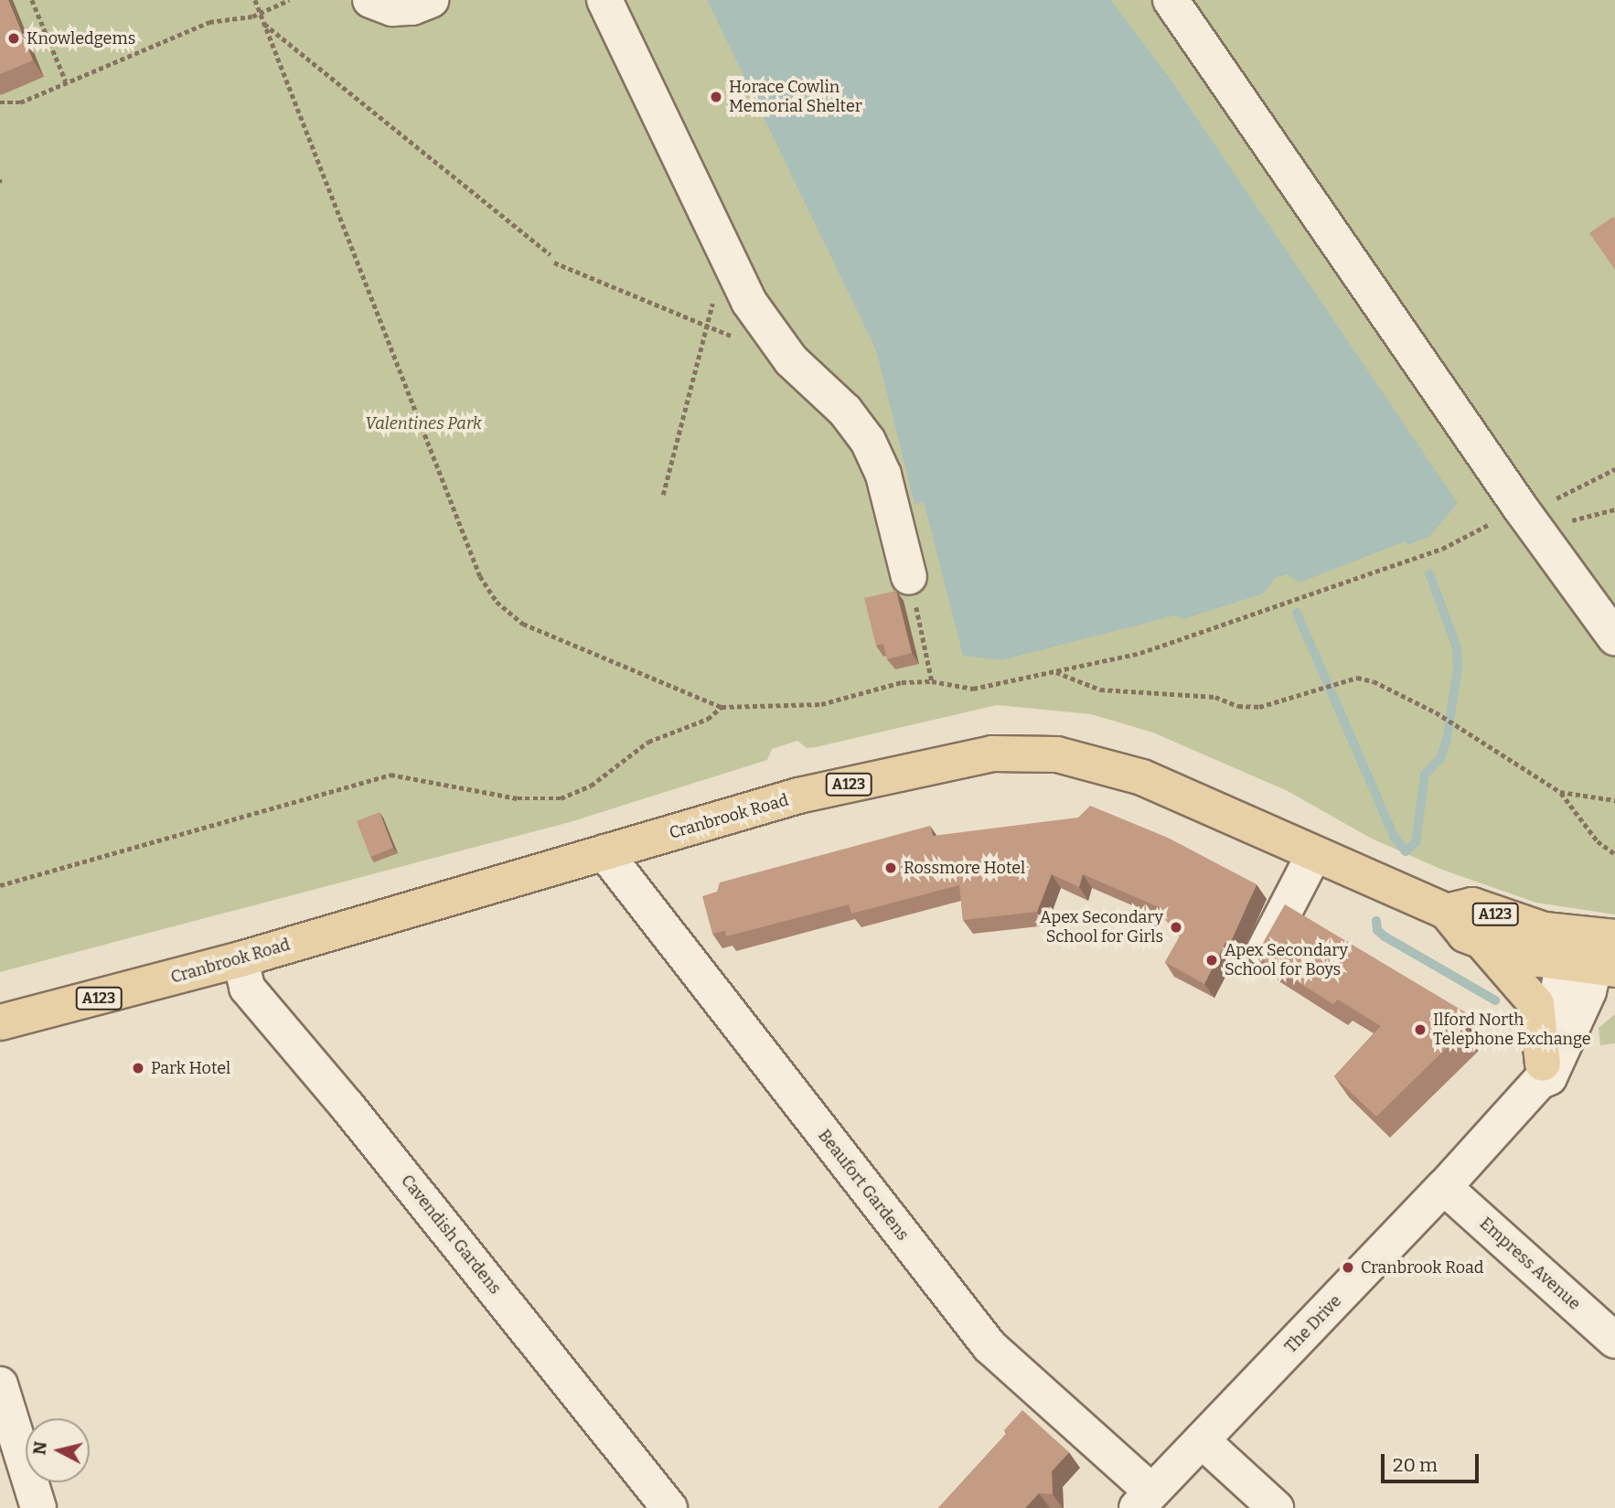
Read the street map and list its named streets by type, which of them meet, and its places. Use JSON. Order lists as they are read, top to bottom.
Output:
{
  "streets": {
    "main road": ["A123", "Cranbrook Road"],
    "street": [
      "Beaufort Gardens",
      "Cavendish Gardens",
      "Empress Avenue",
      "The Drive"
    ]
  },
  "crossings": [
    ["A123", "Cranbrook Road"],
    ["A123", "The Drive"],
    ["Cranbrook Road", "Beaufort Gardens"],
    ["Cranbrook Road", "Cavendish Gardens"],
    ["Cranbrook Road", "The Drive"],
    ["Beaufort Gardens", "The Drive"],
    ["Empress Avenue", "The Drive"]
  ],
  "parks": ["Valentines Park"],
  "places": [
    "Knowledgems",
    "Horace Cowlin Memorial Shelter",
    "Rossmore Hotel",
    "Apex Secondary School for Girls",
    "Apex Secondary School for Boys",
    "Ilford North Telephone Exchange",
    "Park Hotel",
    "Cranbrook Road"
  ],
  "scale_bar": "20 m",
  "north": "left"
}
